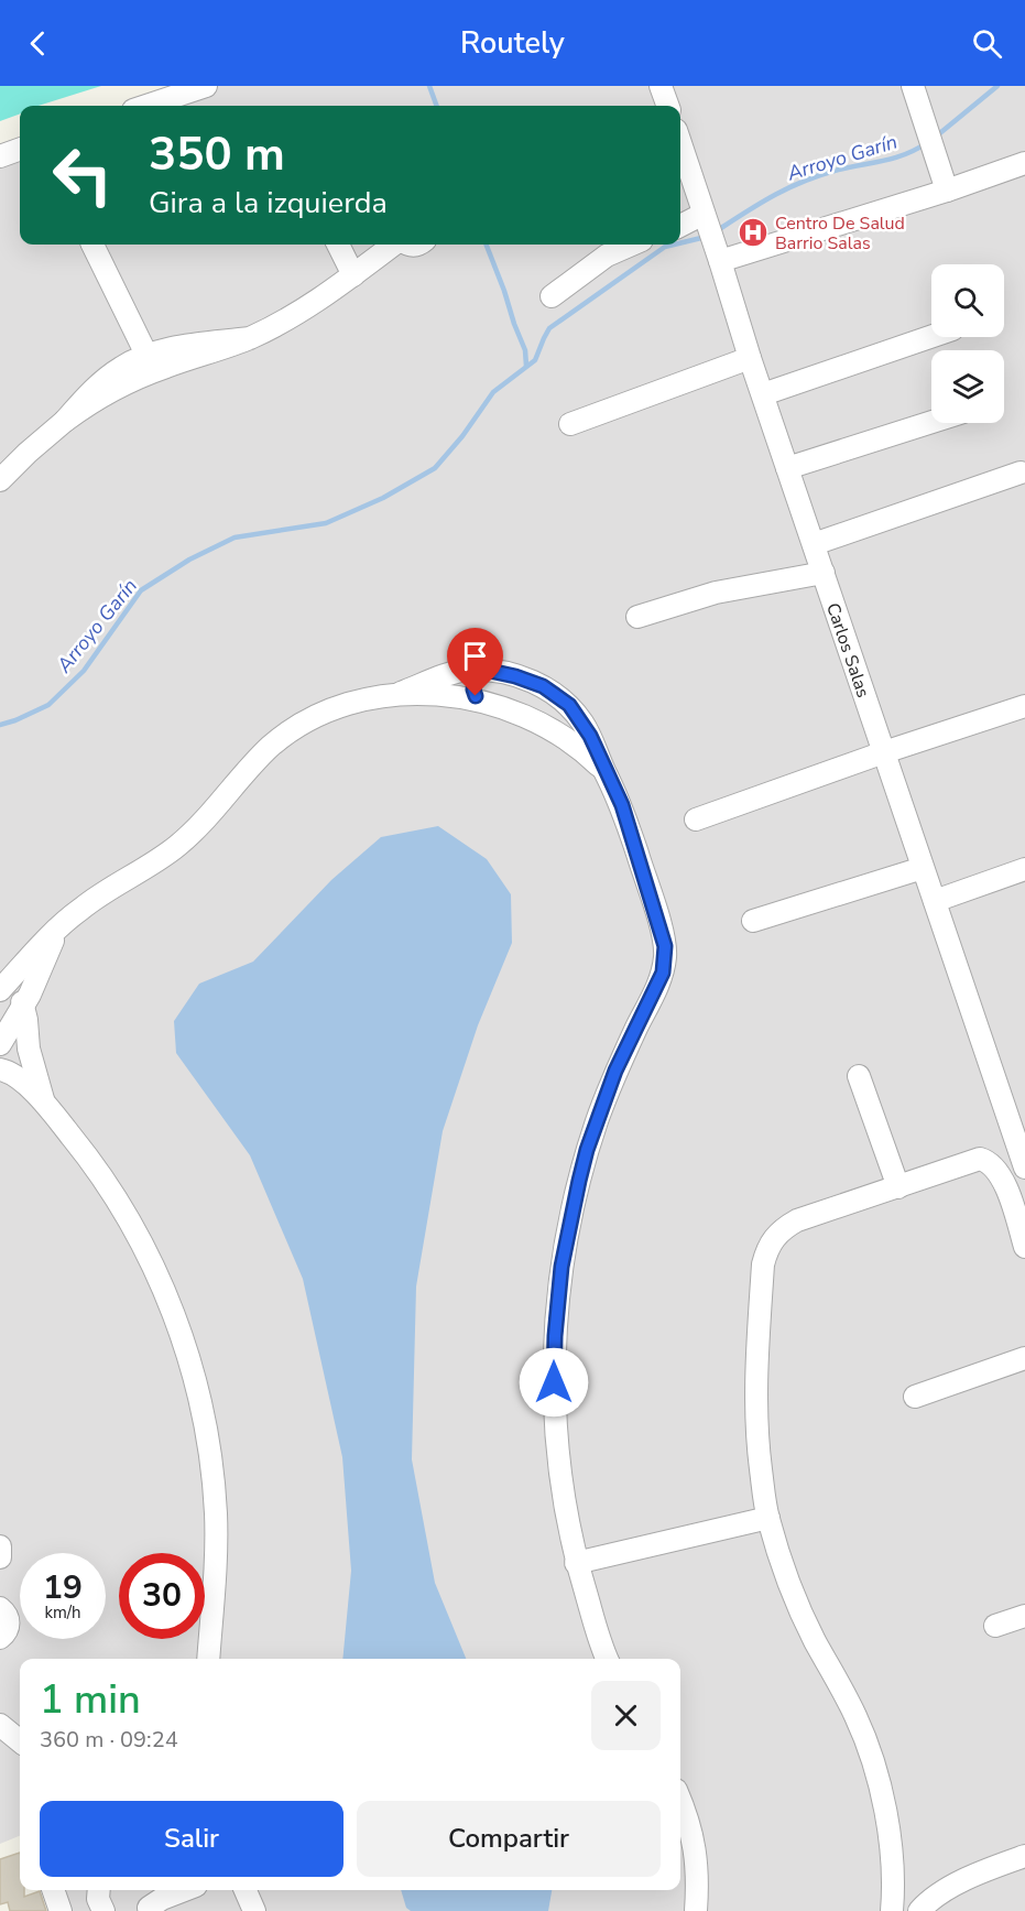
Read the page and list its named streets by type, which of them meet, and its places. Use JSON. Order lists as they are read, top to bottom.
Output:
{
  "streets": {
    "street": ["Carlos Salas"]
  },
  "water": ["Arroyo Garín"],
  "places": {
    "hospital": ["Centro De Salud Barrio Salas"]
  },
  "page": {
    "header": "Routely",
    "turn": ["350 m", "Gira a la izquierda"],
    "speed": "19 km/h",
    "limit": "30",
    "heading": ["1 min", "360 m · 09:24"],
    "buttons": ["Salir", "Compartir"]
  }
}
